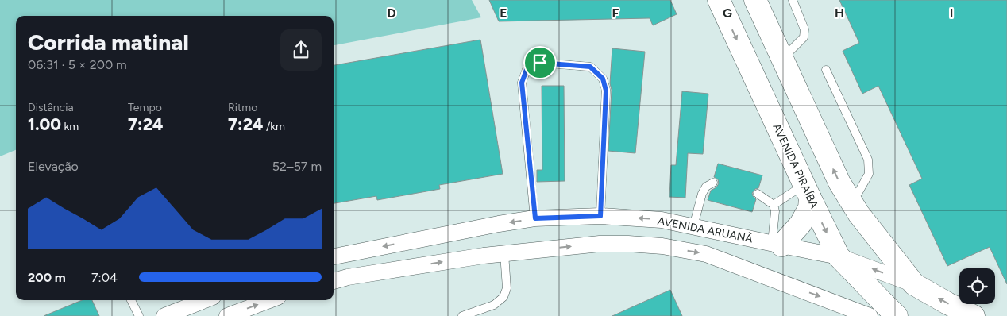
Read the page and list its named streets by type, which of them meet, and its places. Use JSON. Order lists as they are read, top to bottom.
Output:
{
  "streets": {
    "main road": ["AVENIDA PIRAÍBA", "AVENIDA ARUANÃ"]
  },
  "crossings": [
    ["AVENIDA PIRAÍBA", "AVENIDA ARUANÃ"]
  ],
  "page": {
    "heading": ["Corrida matinal", "06:31 · 5 × 200 m"],
    "stats": [
      ["Distância", "1.00 km"],
      ["Tempo", "7:24"],
      ["Ritmo", "7:24 /km"]
    ],
    "chart": ["Elevação", "52–57 m"],
    "list": [
      {
        "name": "200 m",
        "note": "7:04"
      }
    ]
  },
  "grid": {
    "columns": [
      "D",
      "E",
      "F",
      "G",
      "H",
      "I"
    ]
  }
}
